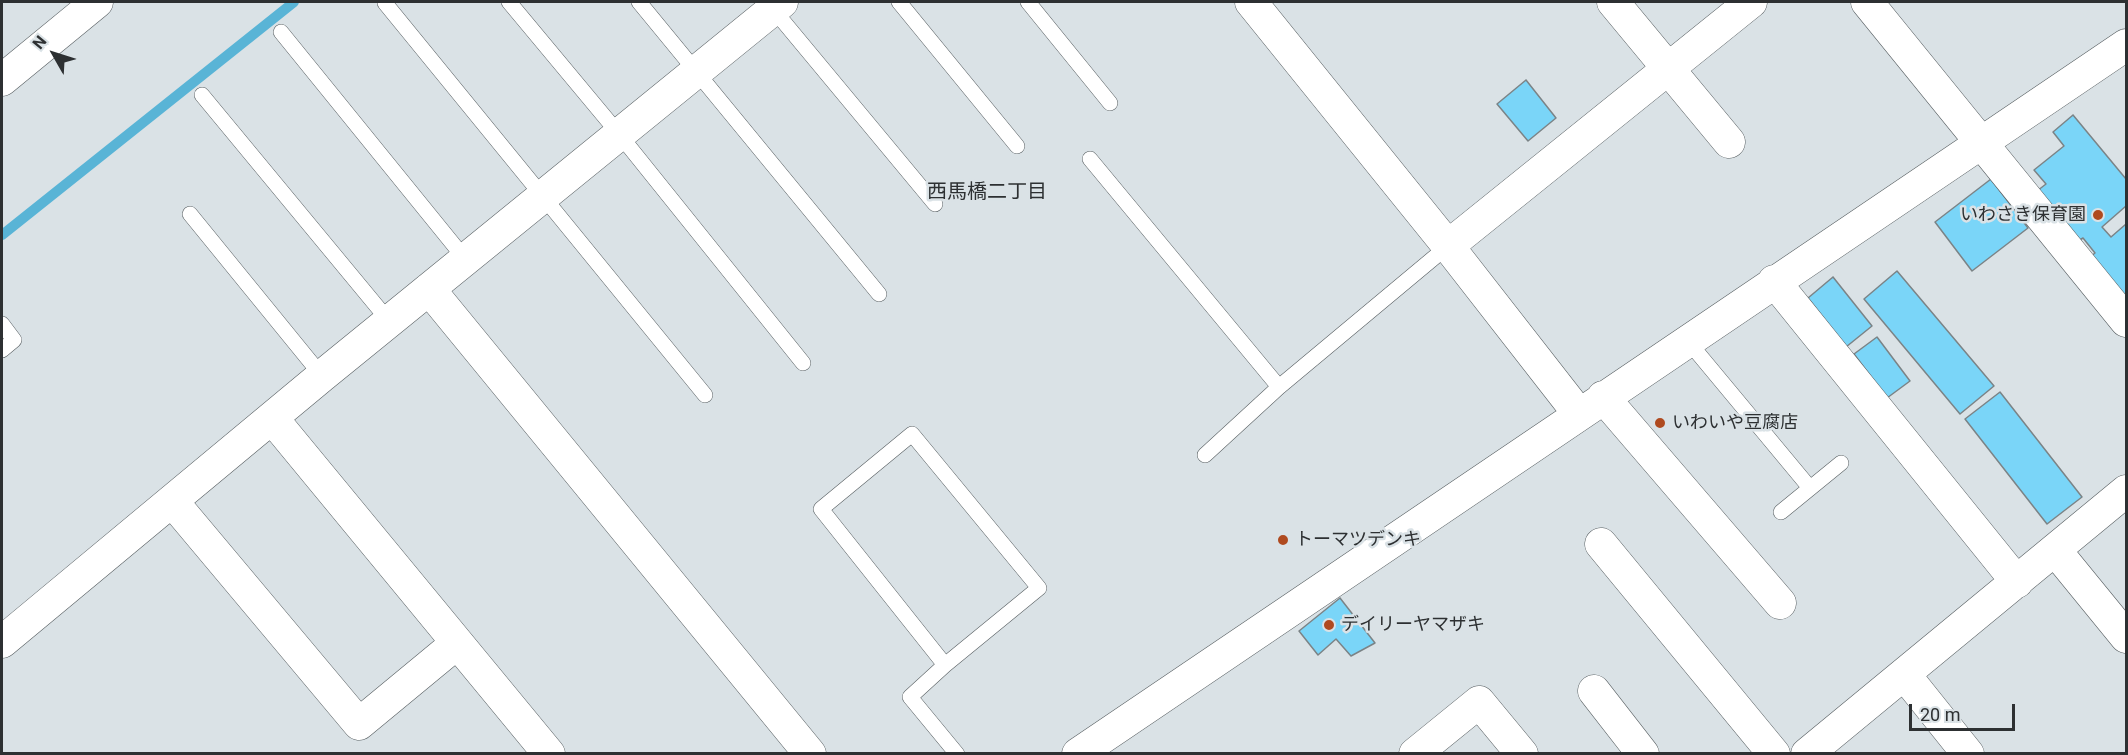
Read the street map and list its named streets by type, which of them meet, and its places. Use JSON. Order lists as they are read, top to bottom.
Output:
{
  "districts": ["西馬橋二丁目"],
  "places": [
    "いわさき保育園",
    "いわいや豆腐店",
    "トーマツデンキ",
    "デイリーヤマザキ"
  ],
  "scale_bar": "20 m",
  "north": "top left"
}
